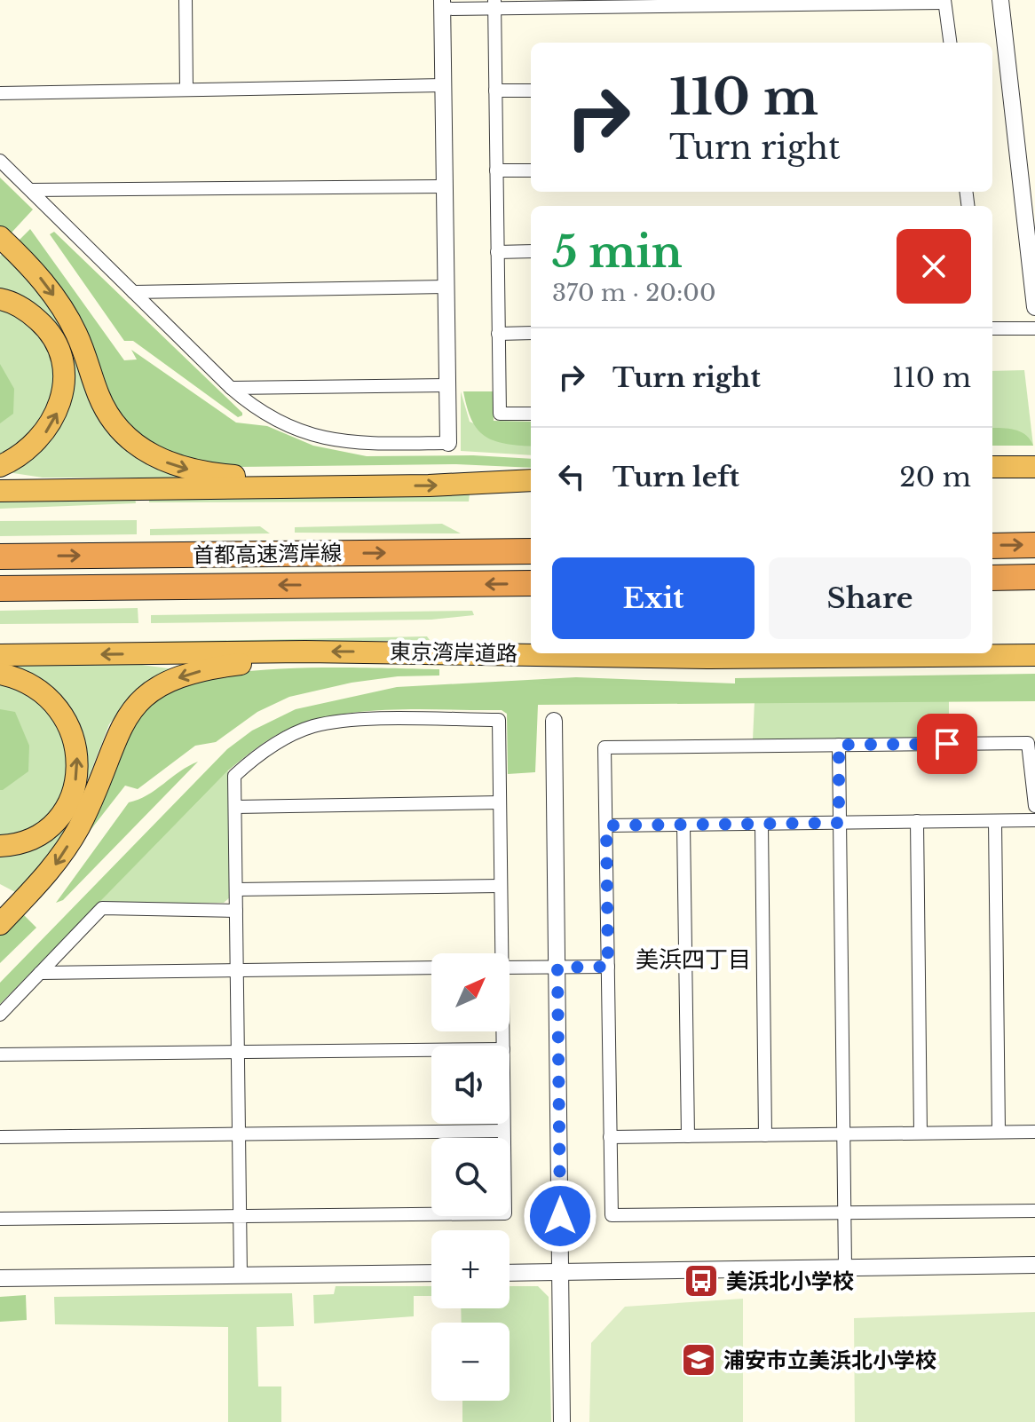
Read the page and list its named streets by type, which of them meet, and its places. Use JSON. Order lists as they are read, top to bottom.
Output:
{
  "streets": {
    "highway": ["首都高速湾岸線", "東京湾岸道路"]
  },
  "districts": ["美浜四丁目"],
  "places": {
    "bus stop": ["美浜北小学校"],
    "school or university": ["浦安市立美浜北小学校"]
  },
  "north": "top right",
  "page": {
    "turn": ["110 m", "Turn right"],
    "heading": ["5 min", "370 m · 20:00"],
    "list": [
      {
        "name": "Turn right",
        "value": "110 m"
      },
      {
        "name": "Turn left",
        "value": "20 m"
      }
    ],
    "buttons": ["Exit", "Share"],
    "map_buttons": ["+", "−"]
  }
}
